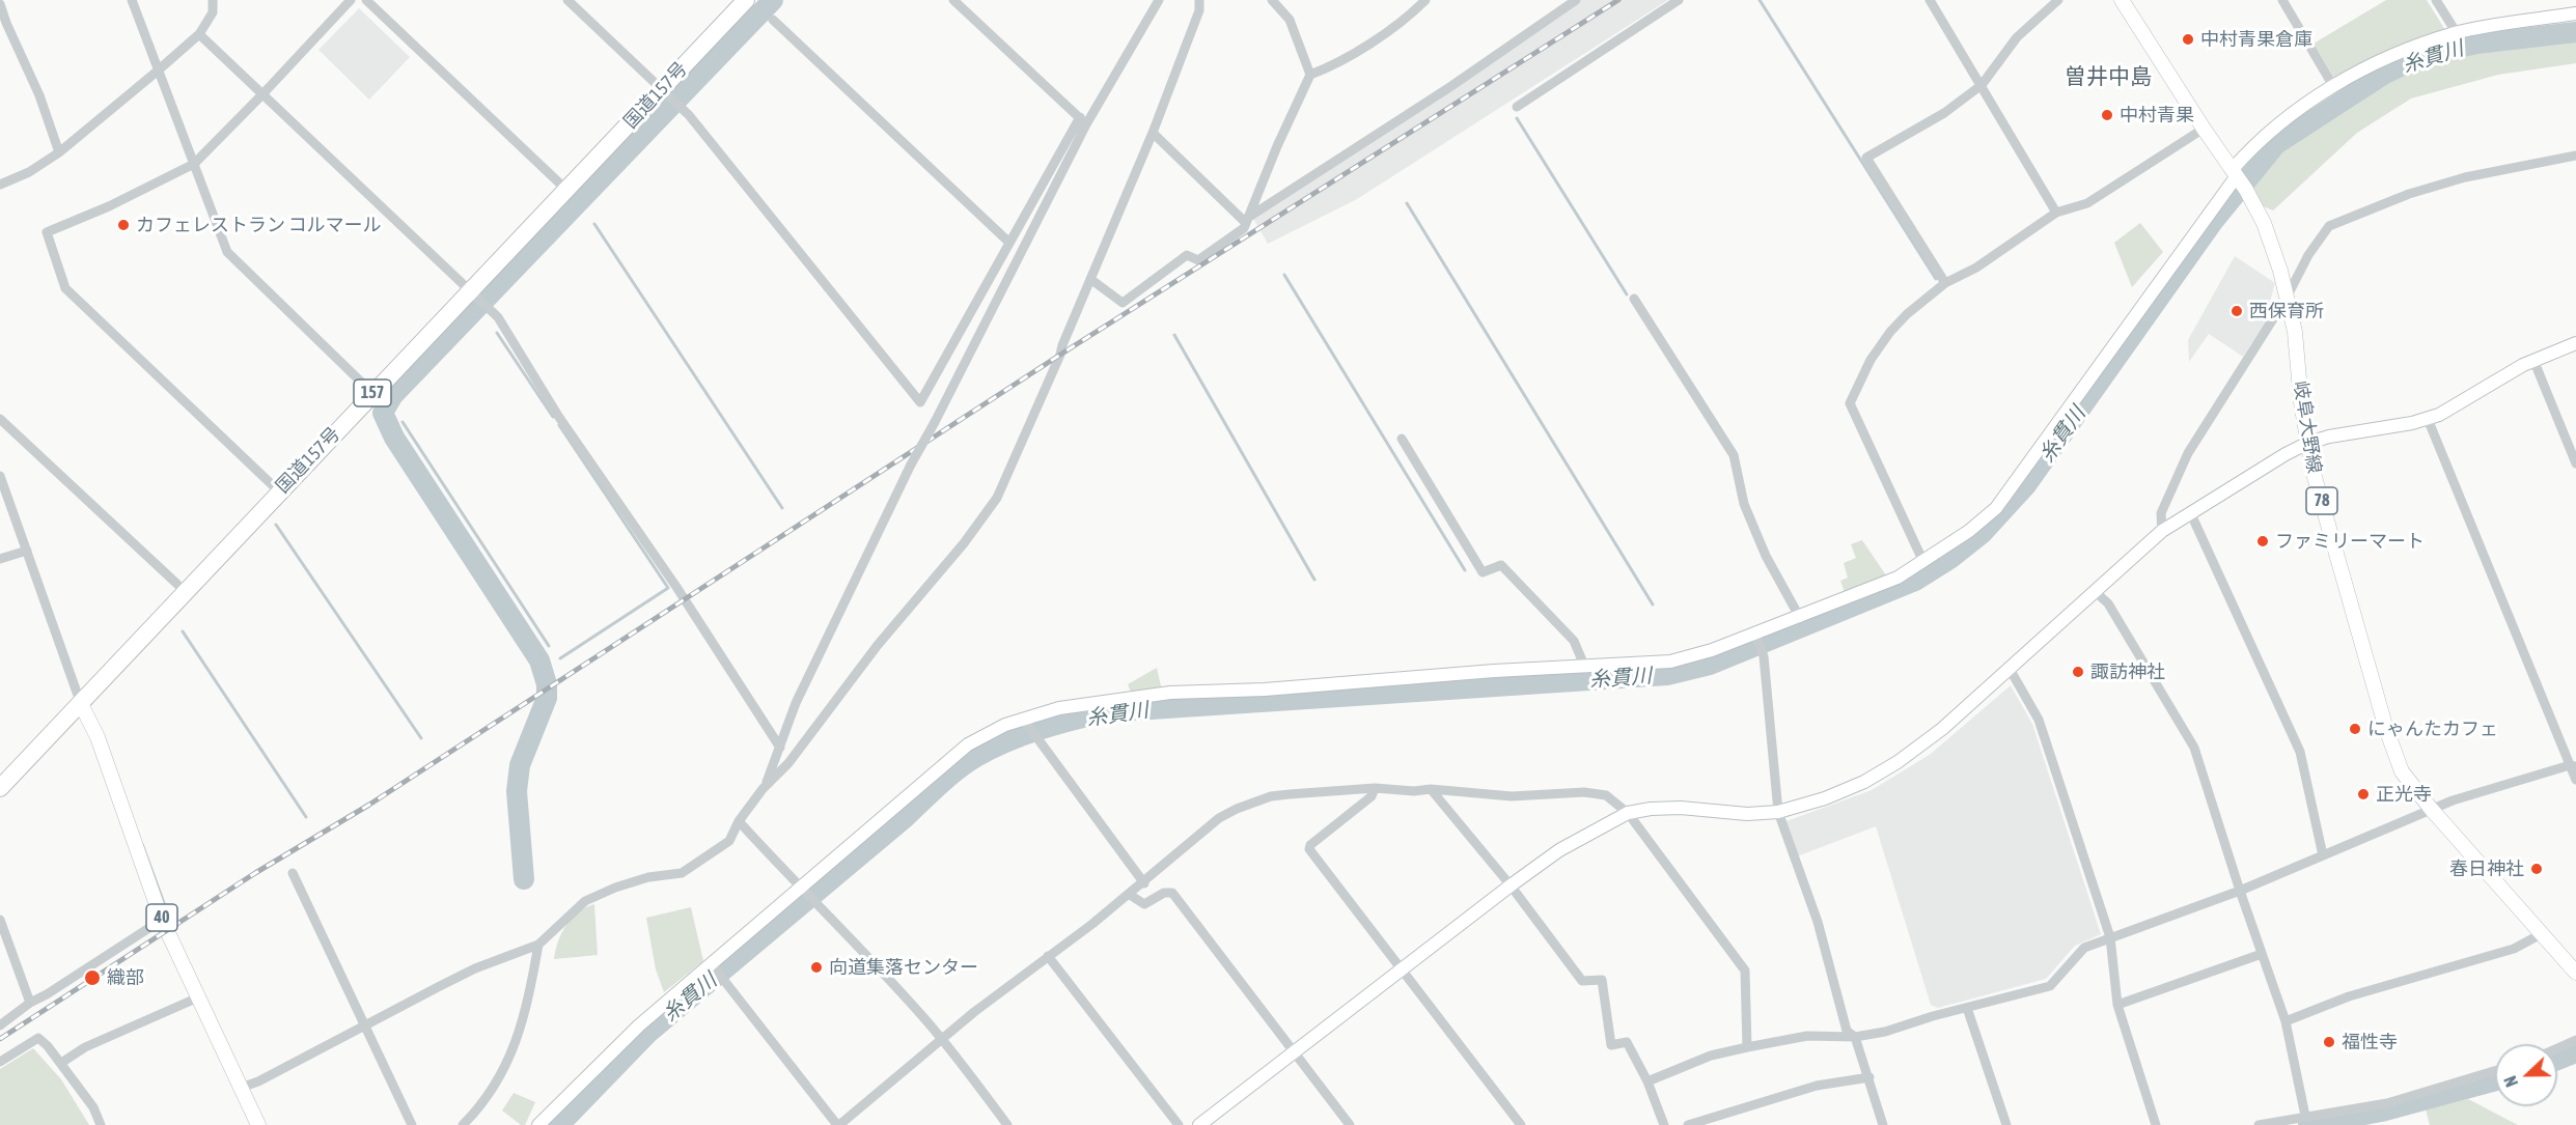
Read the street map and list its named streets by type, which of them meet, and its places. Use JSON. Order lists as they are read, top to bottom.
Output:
{
  "streets": {
    "highway": ["国道157号", "157"],
    "main road": ["岐阜大野線", "78", "40"]
  },
  "crossings": [
    ["国道157号", "40"]
  ],
  "districts": ["曽井中島"],
  "water": ["糸貫川"],
  "places": [
    "中村青果倉庫",
    "中村青果",
    "カフェレストラン コルマール",
    "西保育所",
    "ファミリーマート",
    "諏訪神社",
    "にゃんたカフェ",
    "正光寺",
    "春日神社",
    "向道集落センター",
    "織部",
    "福性寺"
  ],
  "north": "left"
}
